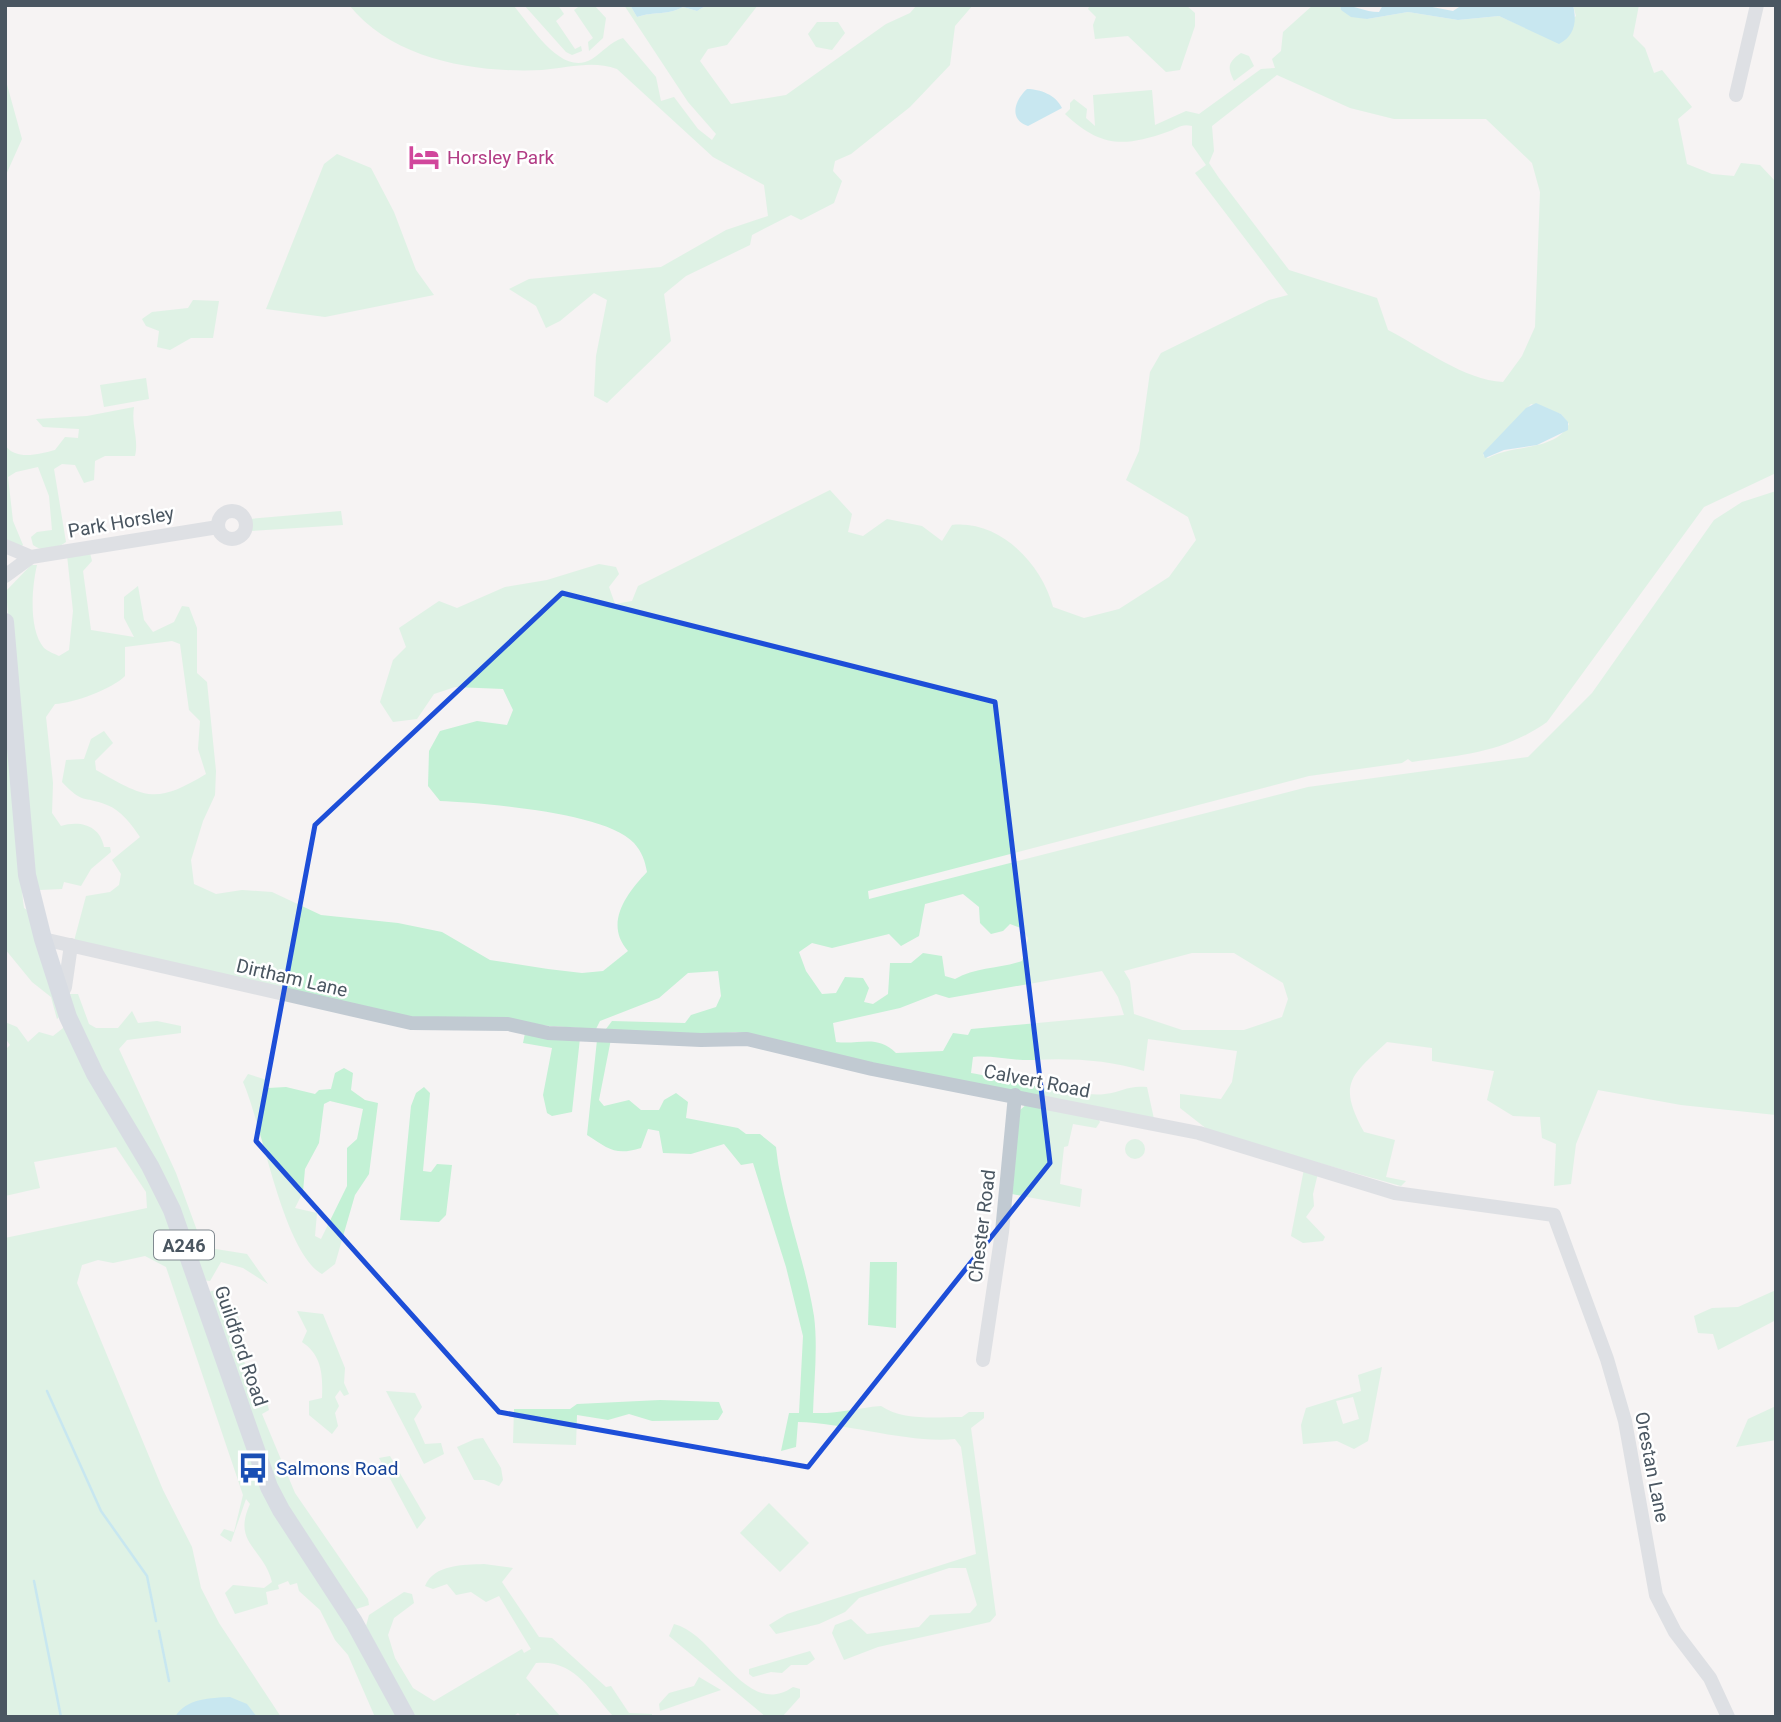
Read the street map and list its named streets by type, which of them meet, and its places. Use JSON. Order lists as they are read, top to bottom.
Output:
{
  "streets": {
    "main road": ["A246", "Guildford Road"],
    "street": [
      "Park Horsley",
      "Dirtham Lane",
      "Calvert Road",
      "Chester Road",
      "Orestan Lane"
    ]
  },
  "crossings": [
    ["Dirtham Lane", "Calvert Road"],
    ["Dirtham Lane", "A246"],
    ["Dirtham Lane", "Guildford Road"],
    ["Calvert Road", "Chester Road"],
    ["Calvert Road", "Orestan Lane"],
    ["A246", "Guildford Road"]
  ],
  "places": {
    "hotel": ["Horsley Park"],
    "bus stop": ["Salmons Road"]
  }
}
